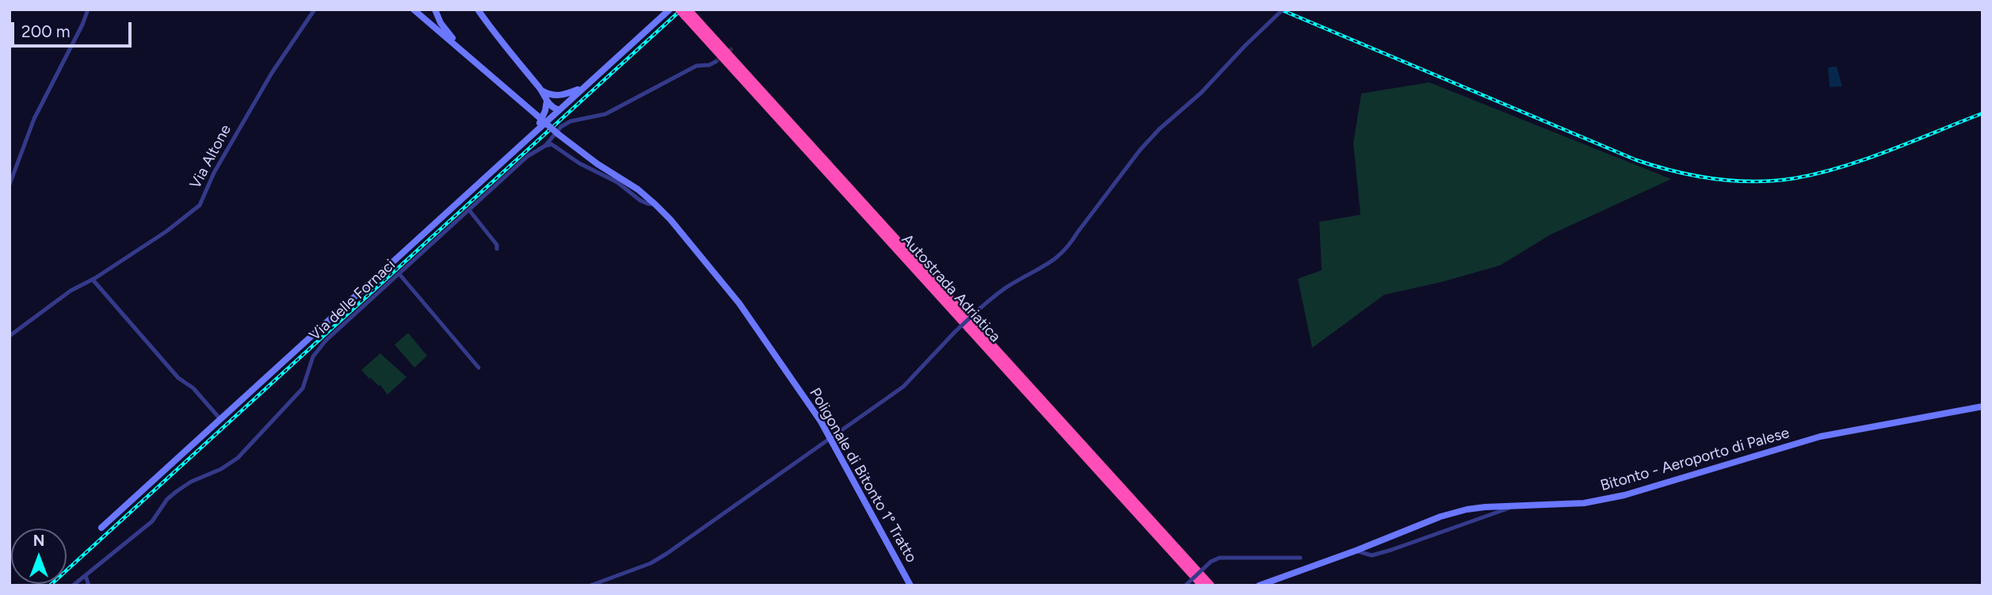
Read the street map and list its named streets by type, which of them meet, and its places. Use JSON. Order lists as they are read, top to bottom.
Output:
{
  "streets": {
    "highway": ["Autostrada Adriatica"],
    "main road": ["Bitonto - Aeroporto di Palese", "Poligonale di Bitonto 1° Tratto"],
    "street": ["Via Altone", "Via delle Fornaci"]
  },
  "scale_bar": "200 m",
  "north": "top"
}
